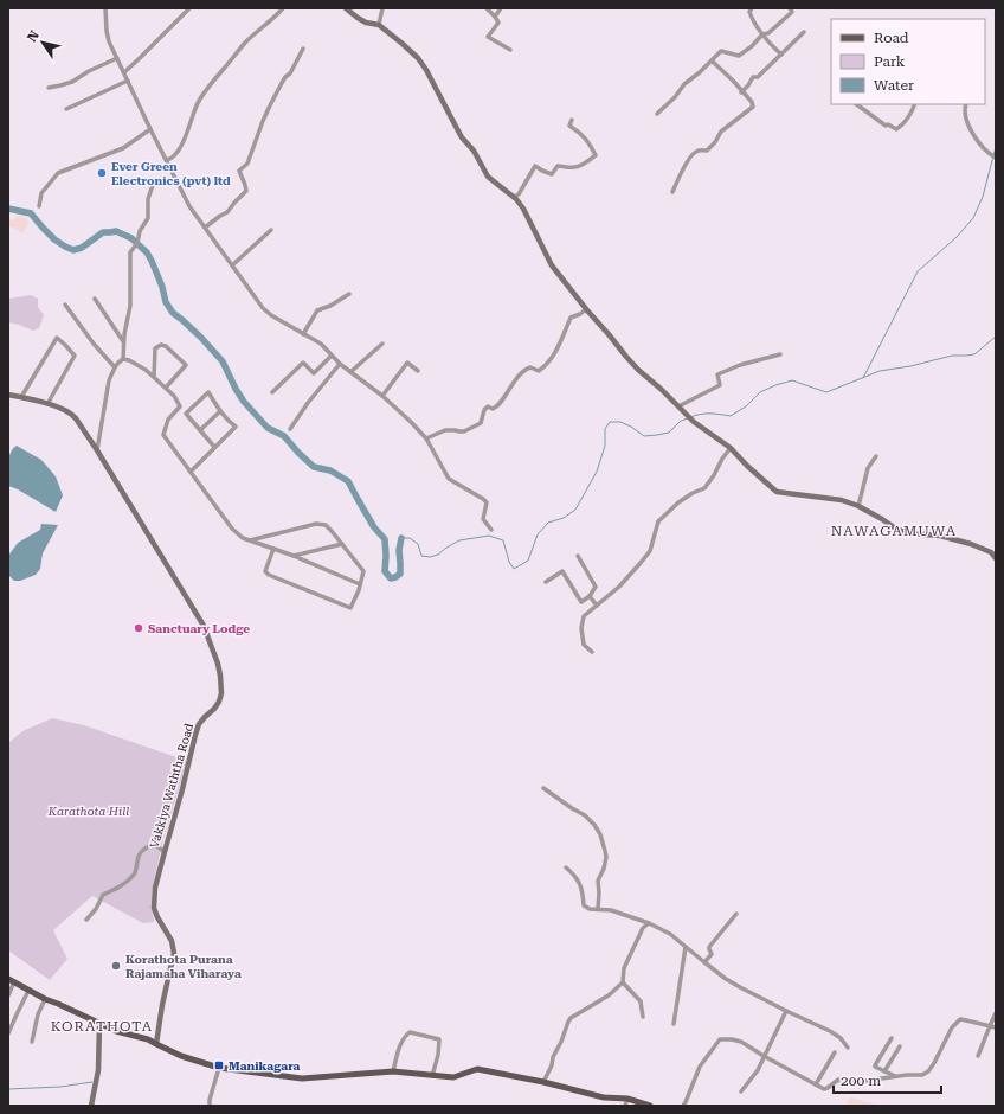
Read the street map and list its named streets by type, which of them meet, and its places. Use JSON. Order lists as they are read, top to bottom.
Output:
{
  "streets": {
    "street": ["Vakkiya Waththa Road"]
  },
  "districts": ["NAWAGAMUWA", "KORATHOTA"],
  "parks": ["Karathota Hill"],
  "places": {
    "other": ["Ever Green Electronics (pvt) ltd", "Sanctuary Lodge", "Korathota Purana Rajamaha Viharaya"],
    "transit": ["Manikagara"]
  },
  "legend": ["Road", "Park", "Water"],
  "scale_bar": "200 m",
  "north": "top left"
}
